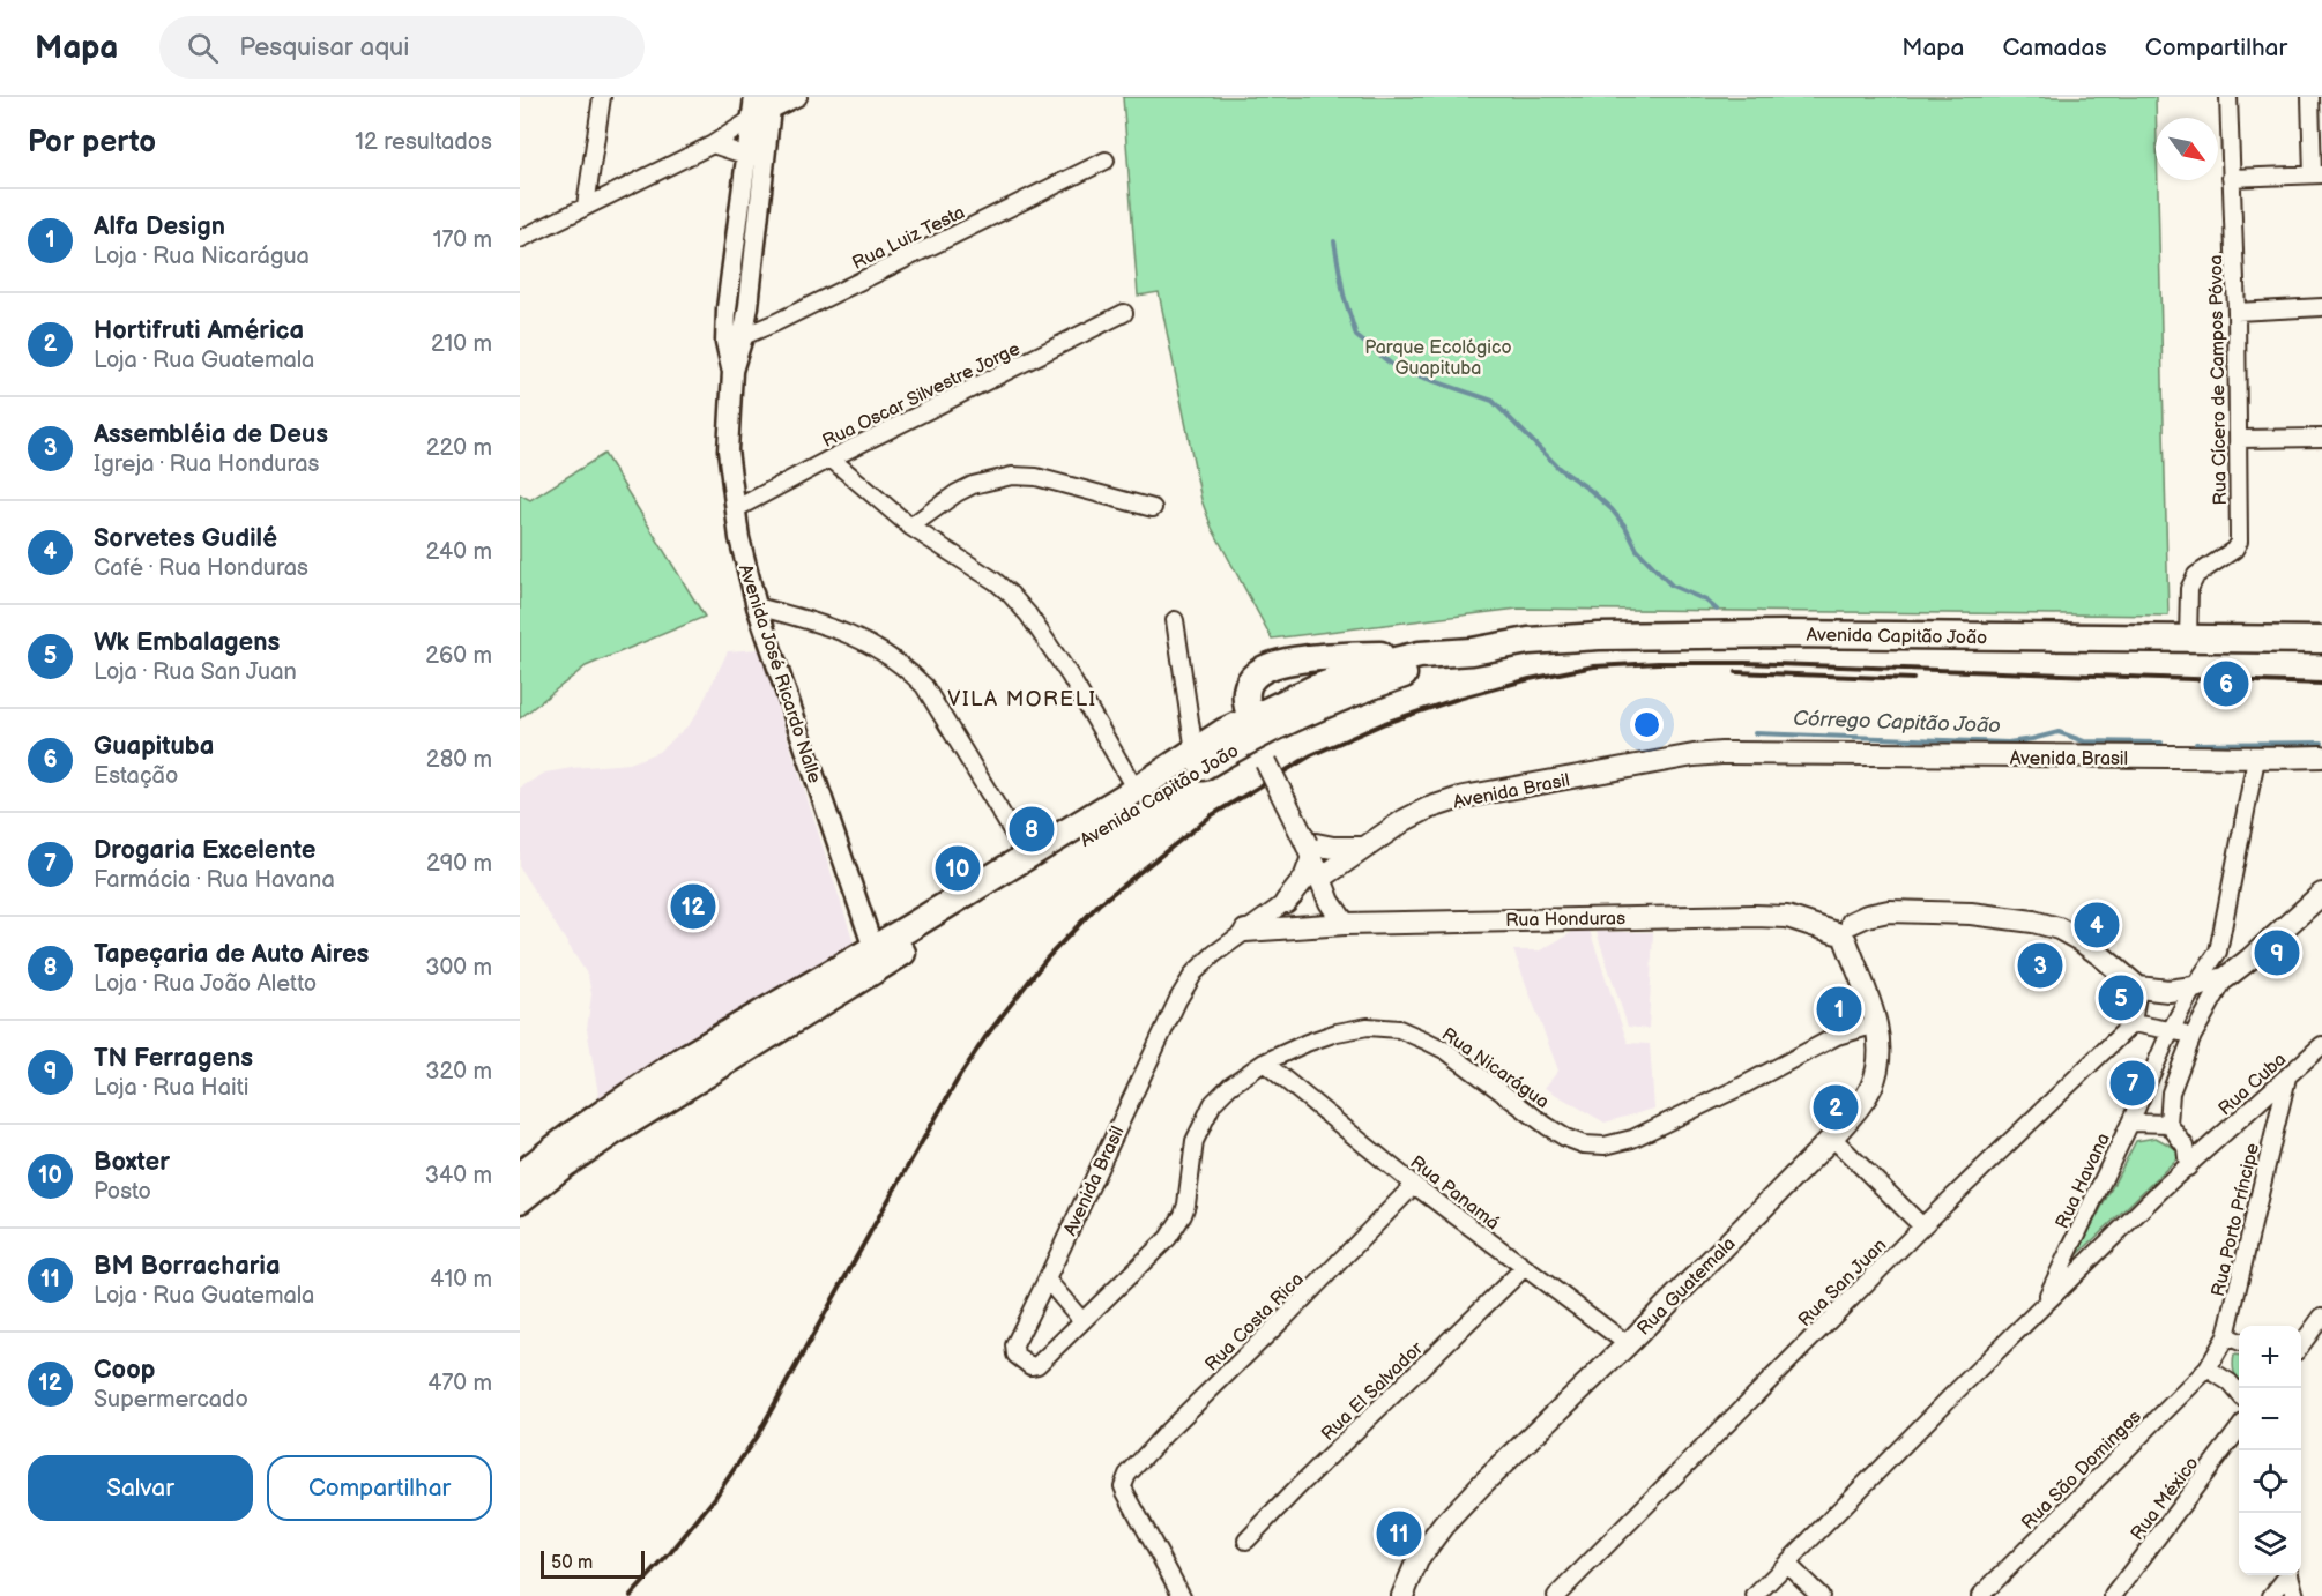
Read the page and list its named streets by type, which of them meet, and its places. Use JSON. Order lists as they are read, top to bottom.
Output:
{
  "streets": {
    "highway": ["Avenida Capitão João"],
    "main road": ["Avenida Brasil", "Rua Honduras", "Rua Guatemala"],
    "street": [
      "Rua Luiz Testa",
      "Rua Cícero de Campos Póvoa",
      "Rua Oscar Silvestre Jorge",
      "Avenida José Ricardo Nalle",
      "Rua Nicarágua",
      "Rua Cuba",
      "Rua Havana",
      "Rua Panamá",
      "Rua Porto Príncipe",
      "Rua San Juan",
      "Rua Costa Rica",
      "Rua El Salvador",
      "Rua São Domingos",
      "Rua México"
    ]
  },
  "crossings": [
    ["Rua Luiz Testa", "Avenida José Ricardo Nalle"],
    ["Rua Cícero de Campos Póvoa", "Avenida Capitão João"],
    ["Rua Oscar Silvestre Jorge", "Avenida José Ricardo Nalle"],
    ["Avenida Capitão João", "Avenida José Ricardo Nalle"],
    ["Avenida Brasil", "Rua Honduras"],
    ["Avenida Brasil", "Rua Nicarágua"],
    ["Avenida Brasil", "Rua Havana"],
    ["Rua Honduras", "Rua Guatemala"],
    ["Rua Nicarágua", "Rua Panamá"],
    ["Rua Nicarágua", "Rua Guatemala"],
    ["Rua Cuba", "Rua Havana"],
    ["Rua Cuba", "Rua Porto Príncipe"],
    ["Rua Panamá", "Rua Guatemala"],
    ["Rua Panamá", "Rua Costa Rica"],
    ["Rua Panamá", "Rua El Salvador"],
    ["Rua Porto Príncipe", "Rua São Domingos"]
  ],
  "districts": ["VILA MORELI"],
  "water": ["Córrego Capitão João"],
  "parks": ["Parque Ecológico Guapituba"],
  "scale_bar": "50 m",
  "north": "bottom right",
  "page": {
    "header": "Mapa",
    "search": "Pesquisar aqui",
    "nav": ["Mapa", "Camadas", "Compartilhar"],
    "heading": ["Por perto", "12 resultados"],
    "list": [
      {
        "mark": "1",
        "name": "Alfa Design",
        "note": "Loja · Rua Nicarágua",
        "value": "170 m"
      },
      {
        "mark": "2",
        "name": "Hortifruti América",
        "note": "Loja · Rua Guatemala",
        "value": "210 m"
      },
      {
        "mark": "3",
        "name": "Assembléia de Deus",
        "note": "Igreja · Rua Honduras",
        "value": "220 m"
      },
      {
        "mark": "4",
        "name": "Sorvetes Gudilé",
        "note": "Café · Rua Honduras",
        "value": "240 m"
      },
      {
        "mark": "5",
        "name": "Wk Embalagens",
        "note": "Loja · Rua San Juan",
        "value": "260 m"
      },
      {
        "mark": "6",
        "name": "Guapituba",
        "note": "Estação",
        "value": "280 m"
      },
      {
        "mark": "7",
        "name": "Drogaria Excelente",
        "note": "Farmácia · Rua Havana",
        "value": "290 m"
      },
      {
        "mark": "8",
        "name": "Tapeçaria de Auto Aires",
        "note": "Loja · Rua João Aletto",
        "value": "300 m"
      },
      {
        "mark": "9",
        "name": "TN Ferragens",
        "note": "Loja · Rua Haiti",
        "value": "320 m"
      },
      {
        "mark": "10",
        "name": "Boxter",
        "note": "Posto",
        "value": "340 m"
      },
      {
        "mark": "11",
        "name": "BM Borracharia",
        "note": "Loja · Rua Guatemala",
        "value": "410 m"
      },
      {
        "mark": "12",
        "name": "Coop",
        "note": "Supermercado",
        "value": "470 m"
      }
    ],
    "pins": [
      "6",
      "8",
      "10",
      "12",
      "4",
      "9",
      "3",
      "5",
      "1",
      "7",
      "2",
      "11"
    ],
    "map_buttons": ["+", "−"],
    "buttons": ["Salvar", "Compartilhar"],
    "scale": "50 m"
  }
}
